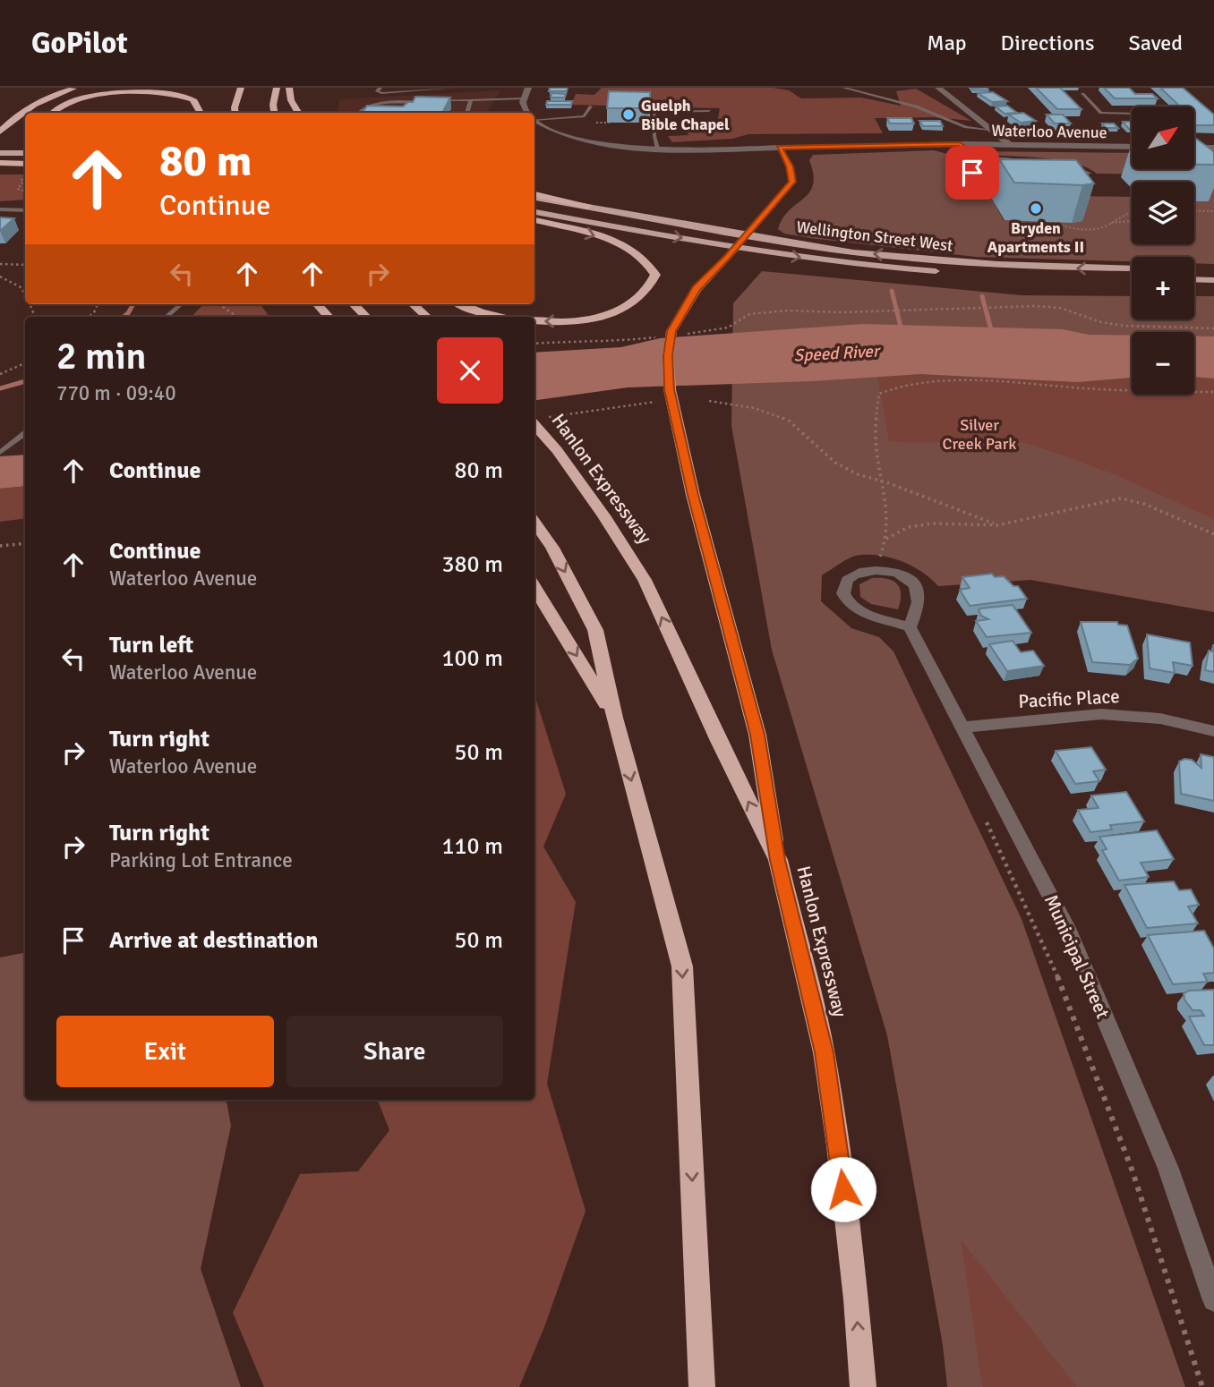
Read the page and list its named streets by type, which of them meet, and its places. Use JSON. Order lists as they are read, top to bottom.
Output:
{
  "streets": {
    "highway": ["Hanlon Expressway"],
    "main road": ["Wellington Street West"],
    "street": ["Waterloo Avenue", "Pacific Place", "Municipal Street"]
  },
  "crossings": [
    ["Pacific Place", "Municipal Street"]
  ],
  "water": ["Speed River"],
  "parks": ["Silver Creek Park"],
  "places": ["Guelph Bible Chapel", "Bryden Apartments II"],
  "north": "top right",
  "page": {
    "header": "GoPilot",
    "nav": ["Map", "Directions", "Saved"],
    "map_buttons": ["+", "−"],
    "turn": ["80 m", "Continue"],
    "heading": ["2 min", "770 m · 09:40"],
    "list": [
      {
        "name": "Continue",
        "value": "80 m"
      },
      {
        "name": "Continue",
        "note": "Waterloo Avenue",
        "value": "380 m"
      },
      {
        "name": "Turn left",
        "note": "Waterloo Avenue",
        "value": "100 m"
      },
      {
        "name": "Turn right",
        "note": "Waterloo Avenue",
        "value": "50 m"
      },
      {
        "name": "Turn right",
        "note": "Parking Lot Entrance",
        "value": "110 m"
      },
      {
        "name": "Arrive at destination",
        "value": "50 m"
      }
    ],
    "buttons": ["Exit", "Share"]
  }
}
